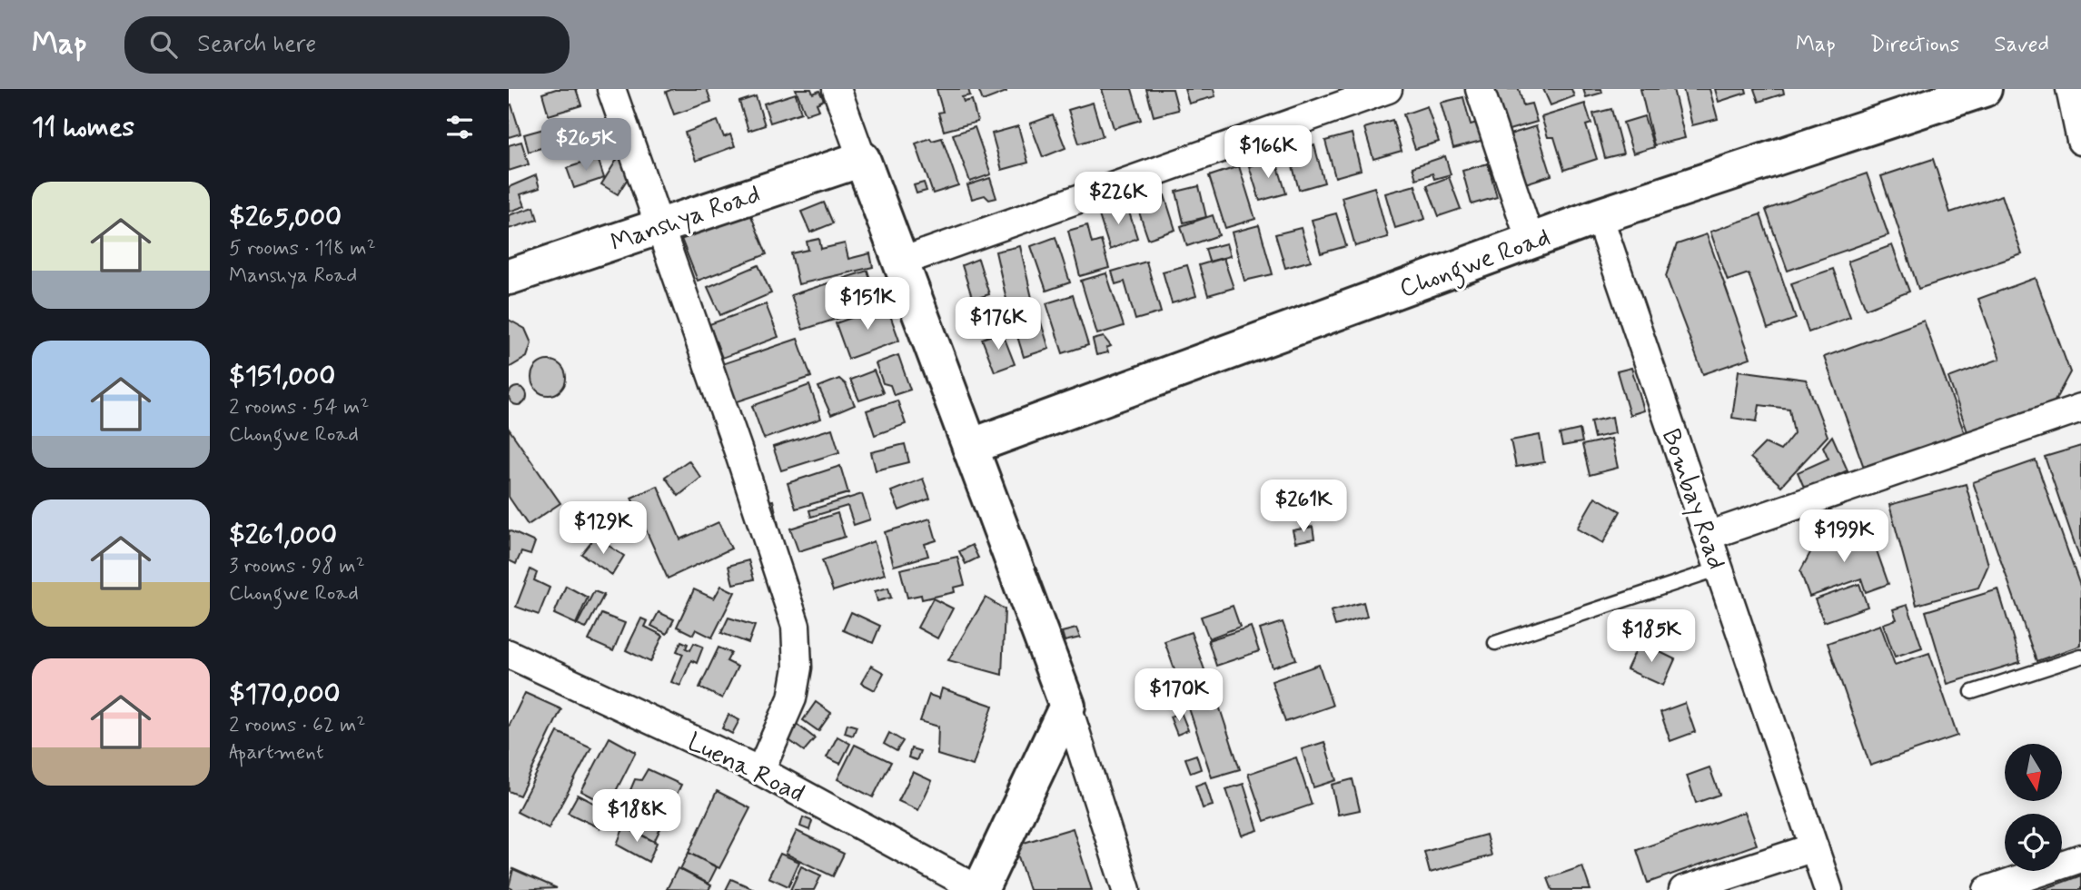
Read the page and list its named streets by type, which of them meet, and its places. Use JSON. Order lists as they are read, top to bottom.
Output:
{
  "streets": {
    "street": [
      "Manshya Road",
      "Chongwe Road",
      "Bombay Road",
      "Luena Road"
    ]
  },
  "crossings": [
    ["Chongwe Road", "Bombay Road"]
  ],
  "north": "bottom",
  "page": {
    "header": "Map",
    "search": "Search here",
    "nav": ["Map", "Directions", "Saved"],
    "heading": "11 homes",
    "price": [
      "$265K",
      "$166K",
      "$226K",
      "$151K",
      "$176K",
      "$261K",
      "$129K",
      "$199K",
      "$185K",
      "$170K",
      "$188K"
    ],
    "list": [
      {
        "name": "$265,000",
        "note": "5 rooms · 118 m² · Manshya Road"
      },
      {
        "name": "$151,000",
        "note": "2 rooms · 54 m² · Chongwe Road"
      },
      {
        "name": "$261,000",
        "note": "3 rooms · 98 m² · Chongwe Road"
      },
      {
        "name": "$170,000",
        "note": "2 rooms · 62 m² · Apartment"
      }
    ]
  }
}
